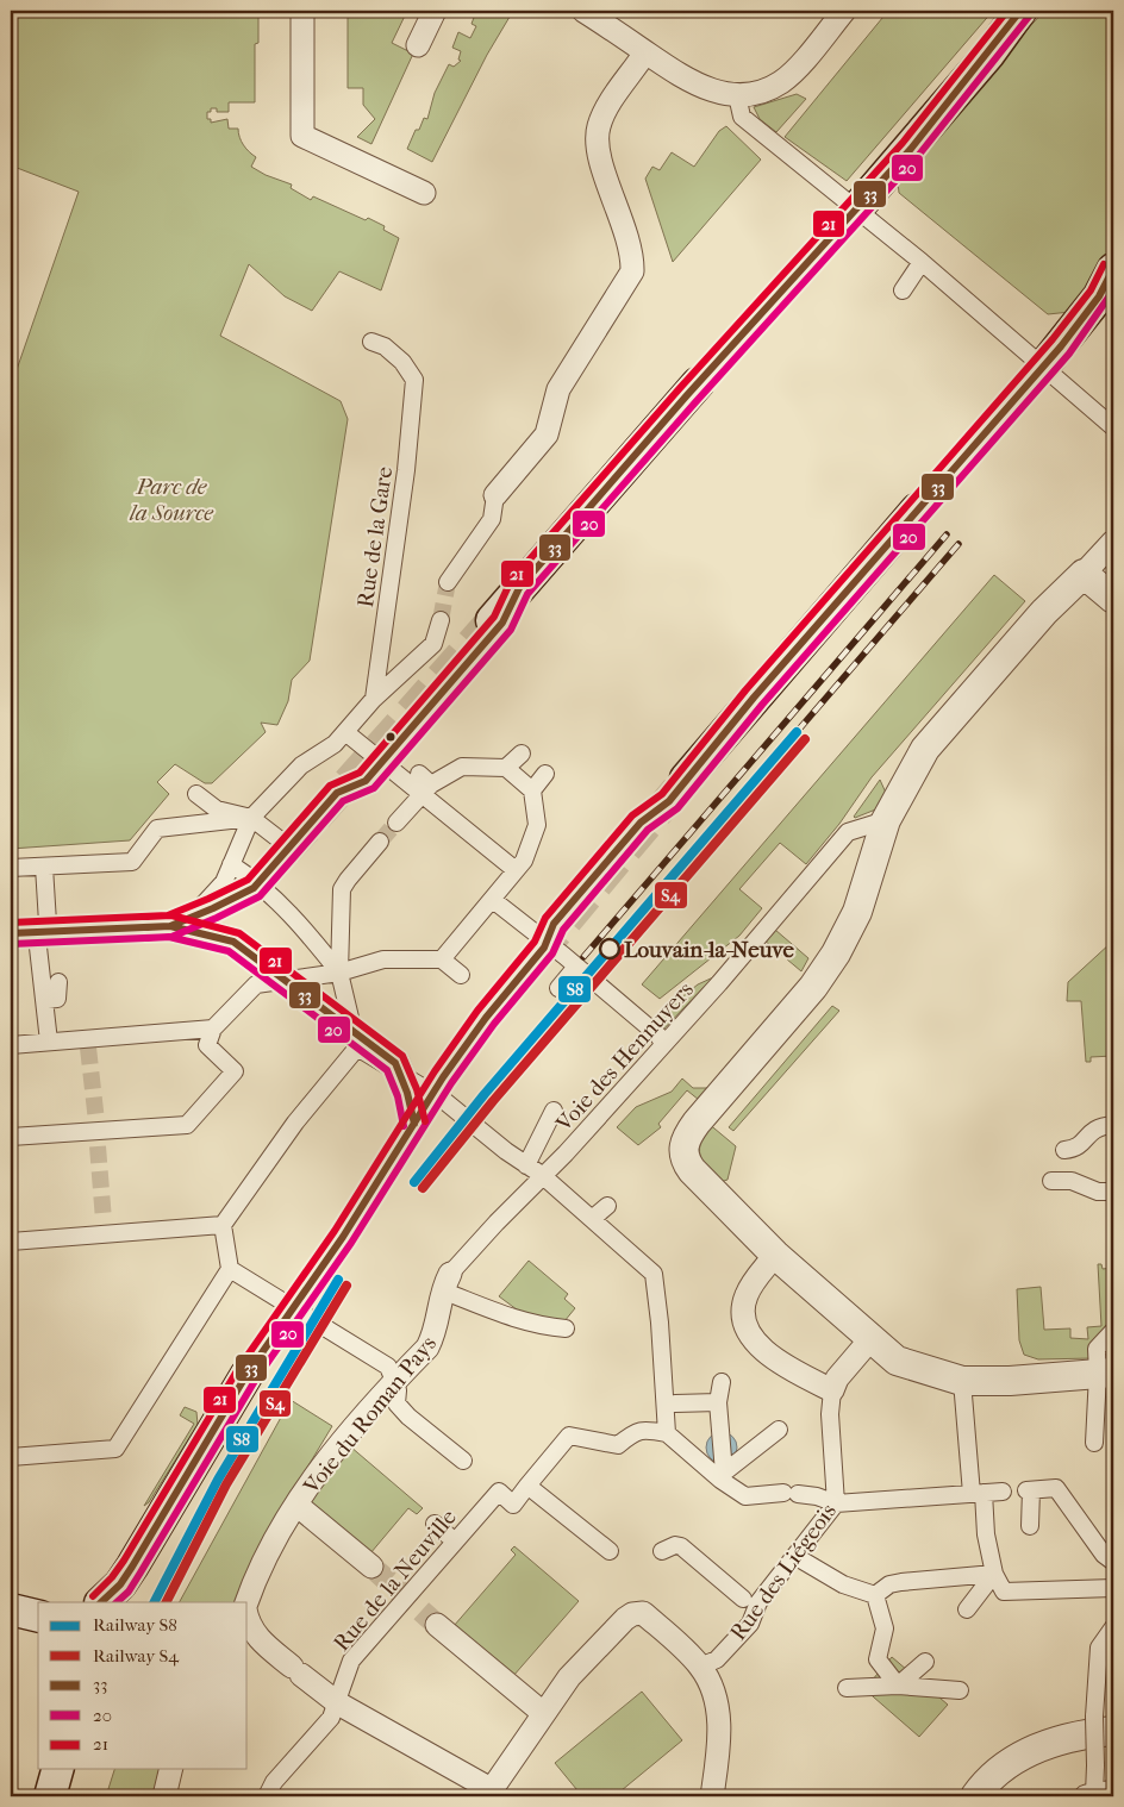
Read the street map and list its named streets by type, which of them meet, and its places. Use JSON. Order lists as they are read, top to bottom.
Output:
{
  "streets": {
    "street": [
      "Rue de la Gare",
      "Voie des Hennuyers",
      "Voie du Roman Pays",
      "Rue des Liégeois",
      "Rue de la Neuville"
    ]
  },
  "parks": ["Parc de la Source"],
  "places": ["Louvain-la-Neuve"],
  "lines": [
    "transit line 33",
    "transit line 21",
    "transit line 20",
    "rail line S8",
    "rail line S4"
  ],
  "legend": [
    "Railway S8",
    "Railway S4",
    "33",
    "20",
    "21"
  ]
}
